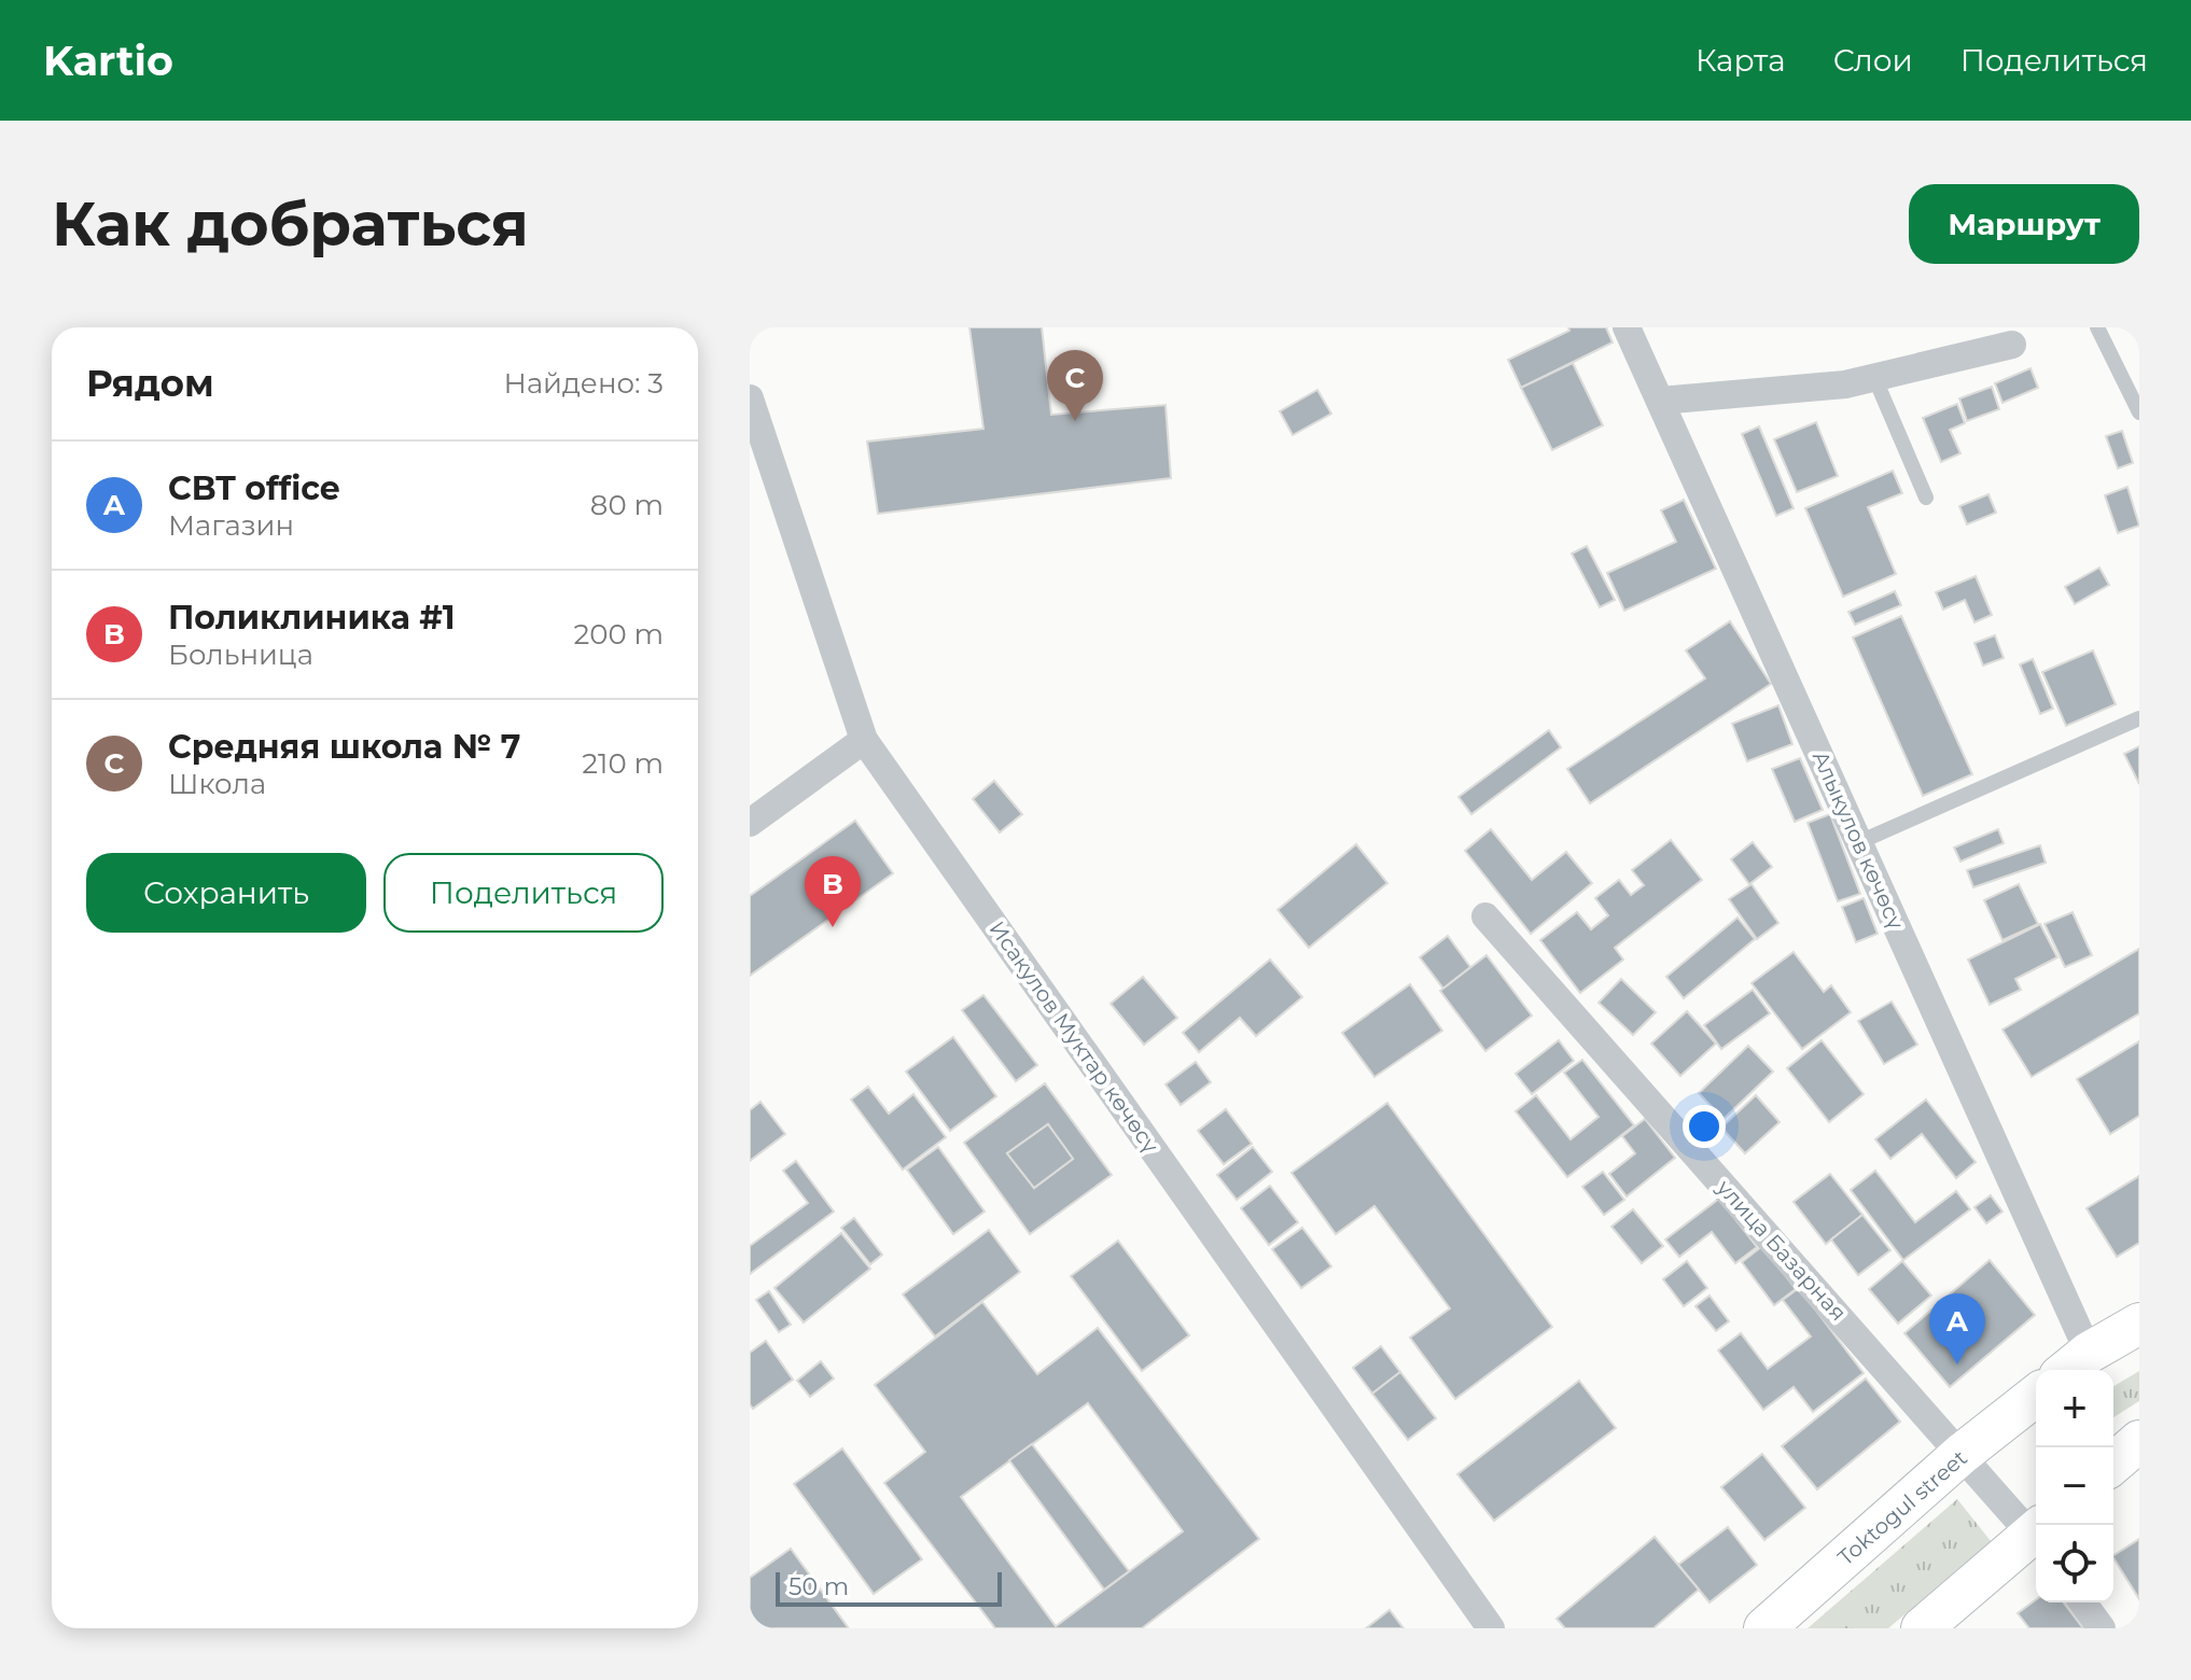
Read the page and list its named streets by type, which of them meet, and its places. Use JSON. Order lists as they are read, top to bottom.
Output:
{
  "streets": {
    "street": [
      "Алыкулов көчөсү",
      "Исакулов Муктар көчөсү",
      "улица Базарная",
      "Toktogul street"
    ]
  },
  "crossings": [
    ["улица Базарная", "Toktogul street"]
  ],
  "scale_bar": "50 m",
  "page": {
    "header": "Kartio",
    "nav": ["Карта", "Слои", "Поделиться"],
    "buttons": [
      "Маршрут",
      ["Сохранить", "Поделиться"]
    ],
    "title": "Как добраться",
    "heading": ["Рядом", "Найдено: 3"],
    "pins": ["C", "B", "A"],
    "list": [
      {
        "mark": "A",
        "name": "CBT office",
        "note": "Магазин",
        "value": "80 m"
      },
      {
        "mark": "B",
        "name": "Поликлиника #1",
        "note": "Больница",
        "value": "200 m"
      },
      {
        "mark": "C",
        "name": "Средняя школа № 7",
        "note": "Школа",
        "value": "210 m"
      }
    ],
    "map_buttons": ["+", "−"],
    "scale": "50 m"
  }
}
